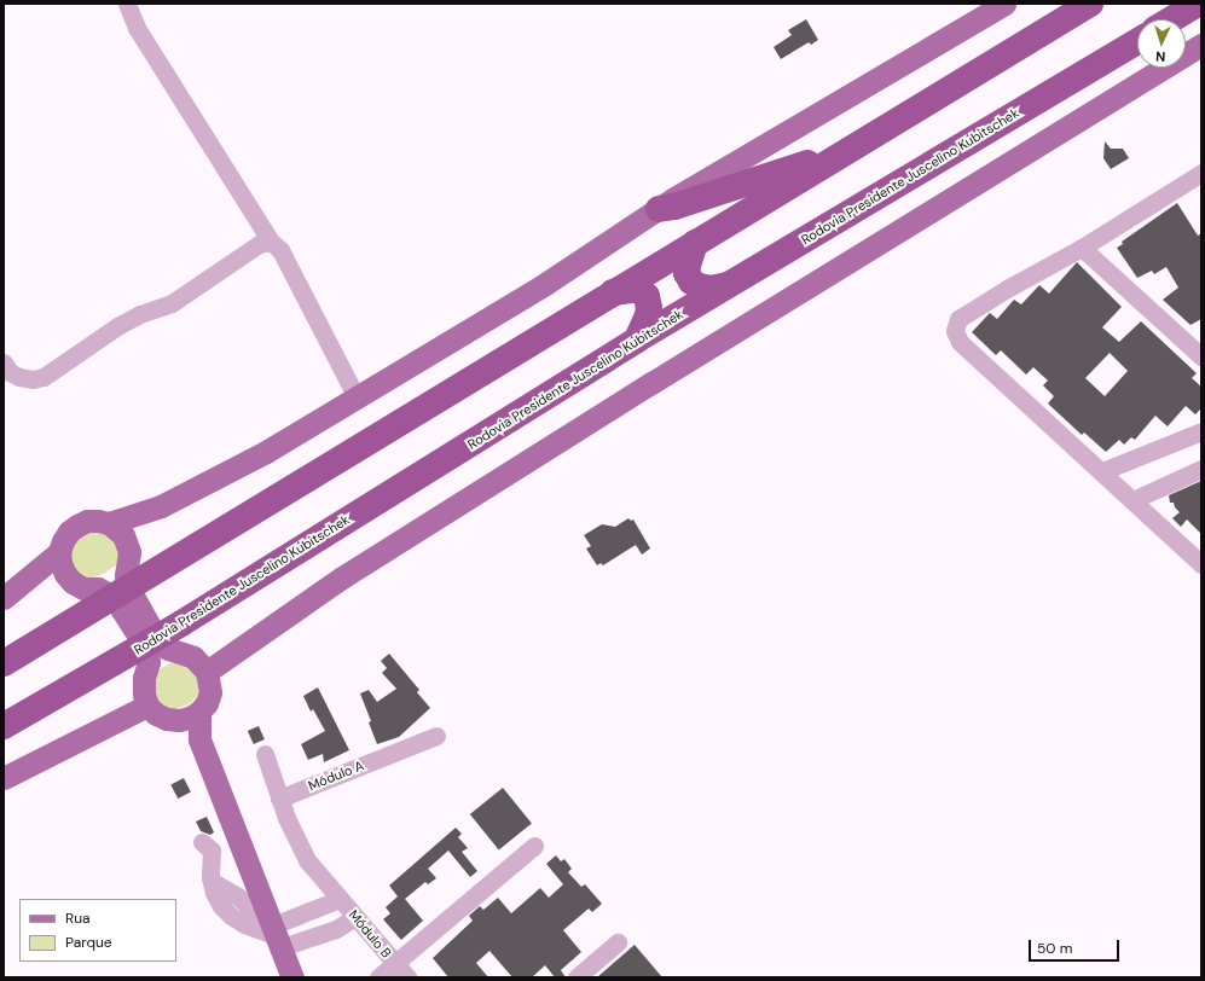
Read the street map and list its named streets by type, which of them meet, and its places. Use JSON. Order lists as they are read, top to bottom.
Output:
{
  "streets": {
    "highway": ["Rodovia Presidente Juscelino Kubitschek"],
    "street": ["Módulo A", "Módulo B"]
  },
  "crossings": [
    ["Módulo A", "Módulo B"]
  ],
  "legend": ["Rua", "Parque"],
  "scale_bar": "50 m",
  "north": "bottom"
}
